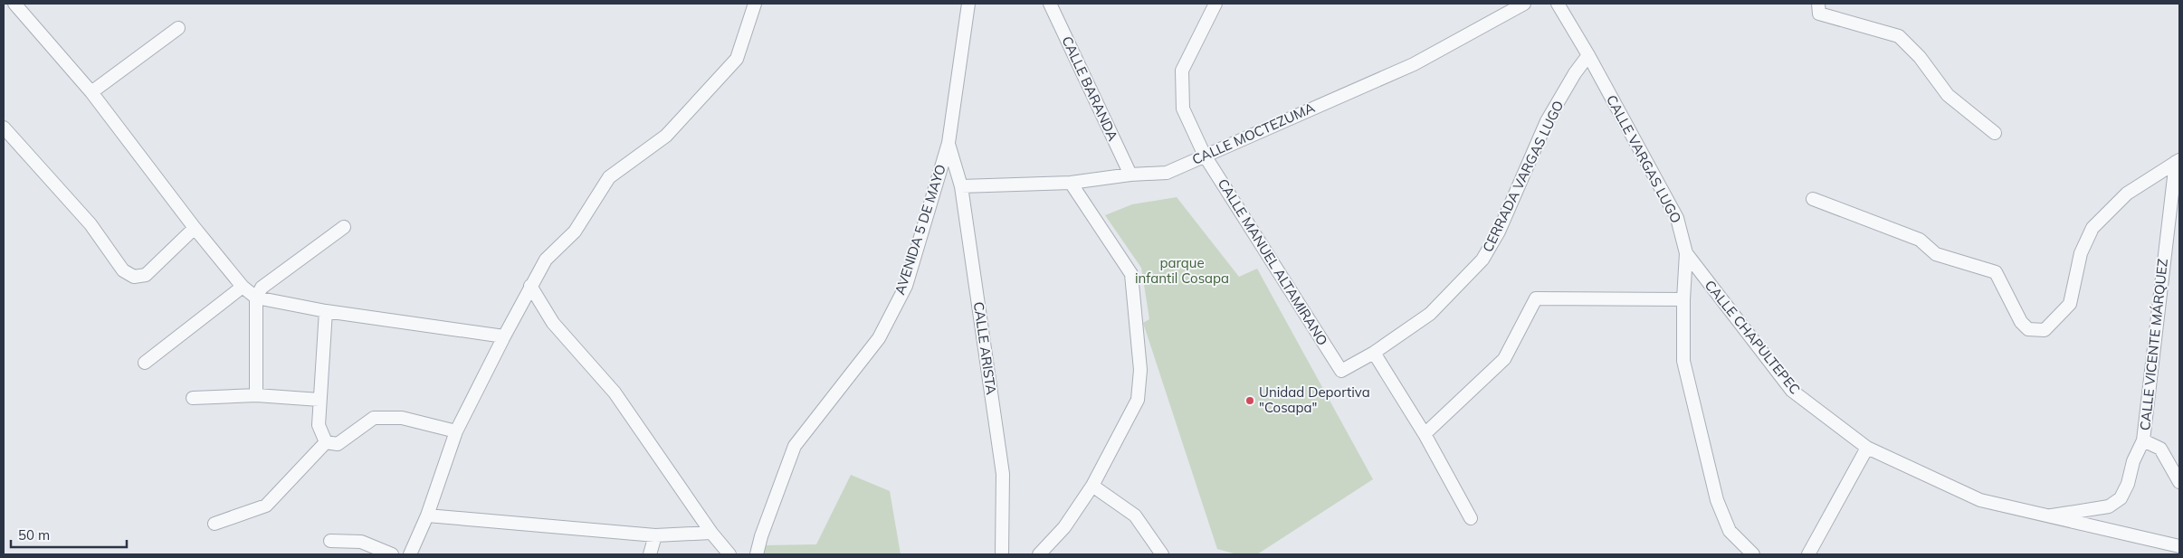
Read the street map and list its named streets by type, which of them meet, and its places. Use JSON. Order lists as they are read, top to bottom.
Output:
{
  "streets": {
    "street": [
      "CALLE BARANDA",
      "CALLE MOCTEZUMA",
      "CALLE VARGAS LUGO",
      "CERRADA VARGAS LUGO",
      "AVENIDA 5 DE MAYO",
      "CALLE MANUEL ALTAMIRANO",
      "CALLE CHAPULTEPEC",
      "CALLE VICENTE MÁRQUEZ",
      "CALLE ARISTA"
    ]
  },
  "crossings": [
    ["CALLE BARANDA", "CALLE MOCTEZUMA"],
    ["CALLE MOCTEZUMA", "CALLE MANUEL ALTAMIRANO"],
    ["CALLE MOCTEZUMA", "CALLE ARISTA"],
    ["CALLE VARGAS LUGO", "CERRADA VARGAS LUGO"],
    ["CALLE VARGAS LUGO", "CALLE CHAPULTEPEC"],
    ["CERRADA VARGAS LUGO", "CALLE MANUEL ALTAMIRANO"],
    ["AVENIDA 5 DE MAYO", "CALLE ARISTA"],
    ["CALLE CHAPULTEPEC", "CALLE VICENTE MÁRQUEZ"]
  ],
  "parks": ["parque infantil Cosapa"],
  "places": ["Unidad Deportiva \"Cosapa\""],
  "scale_bar": "50 m"
}
